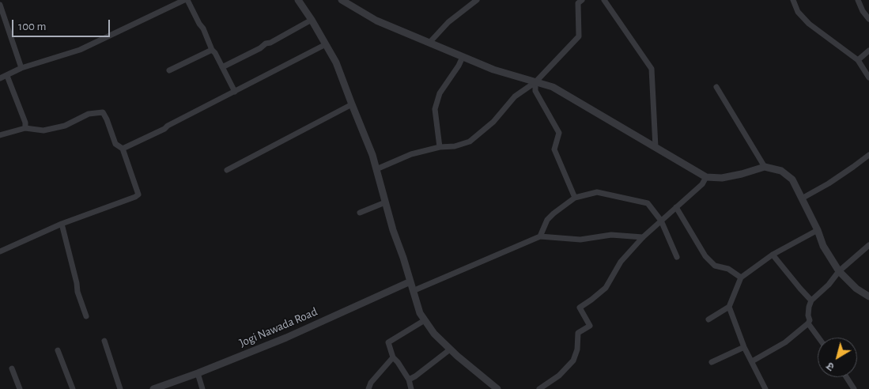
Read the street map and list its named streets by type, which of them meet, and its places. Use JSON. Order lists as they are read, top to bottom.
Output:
{
  "streets": {
    "street": ["Jogi Nawada Road"]
  },
  "scale_bar": "100 m",
  "north": "bottom left"
}
